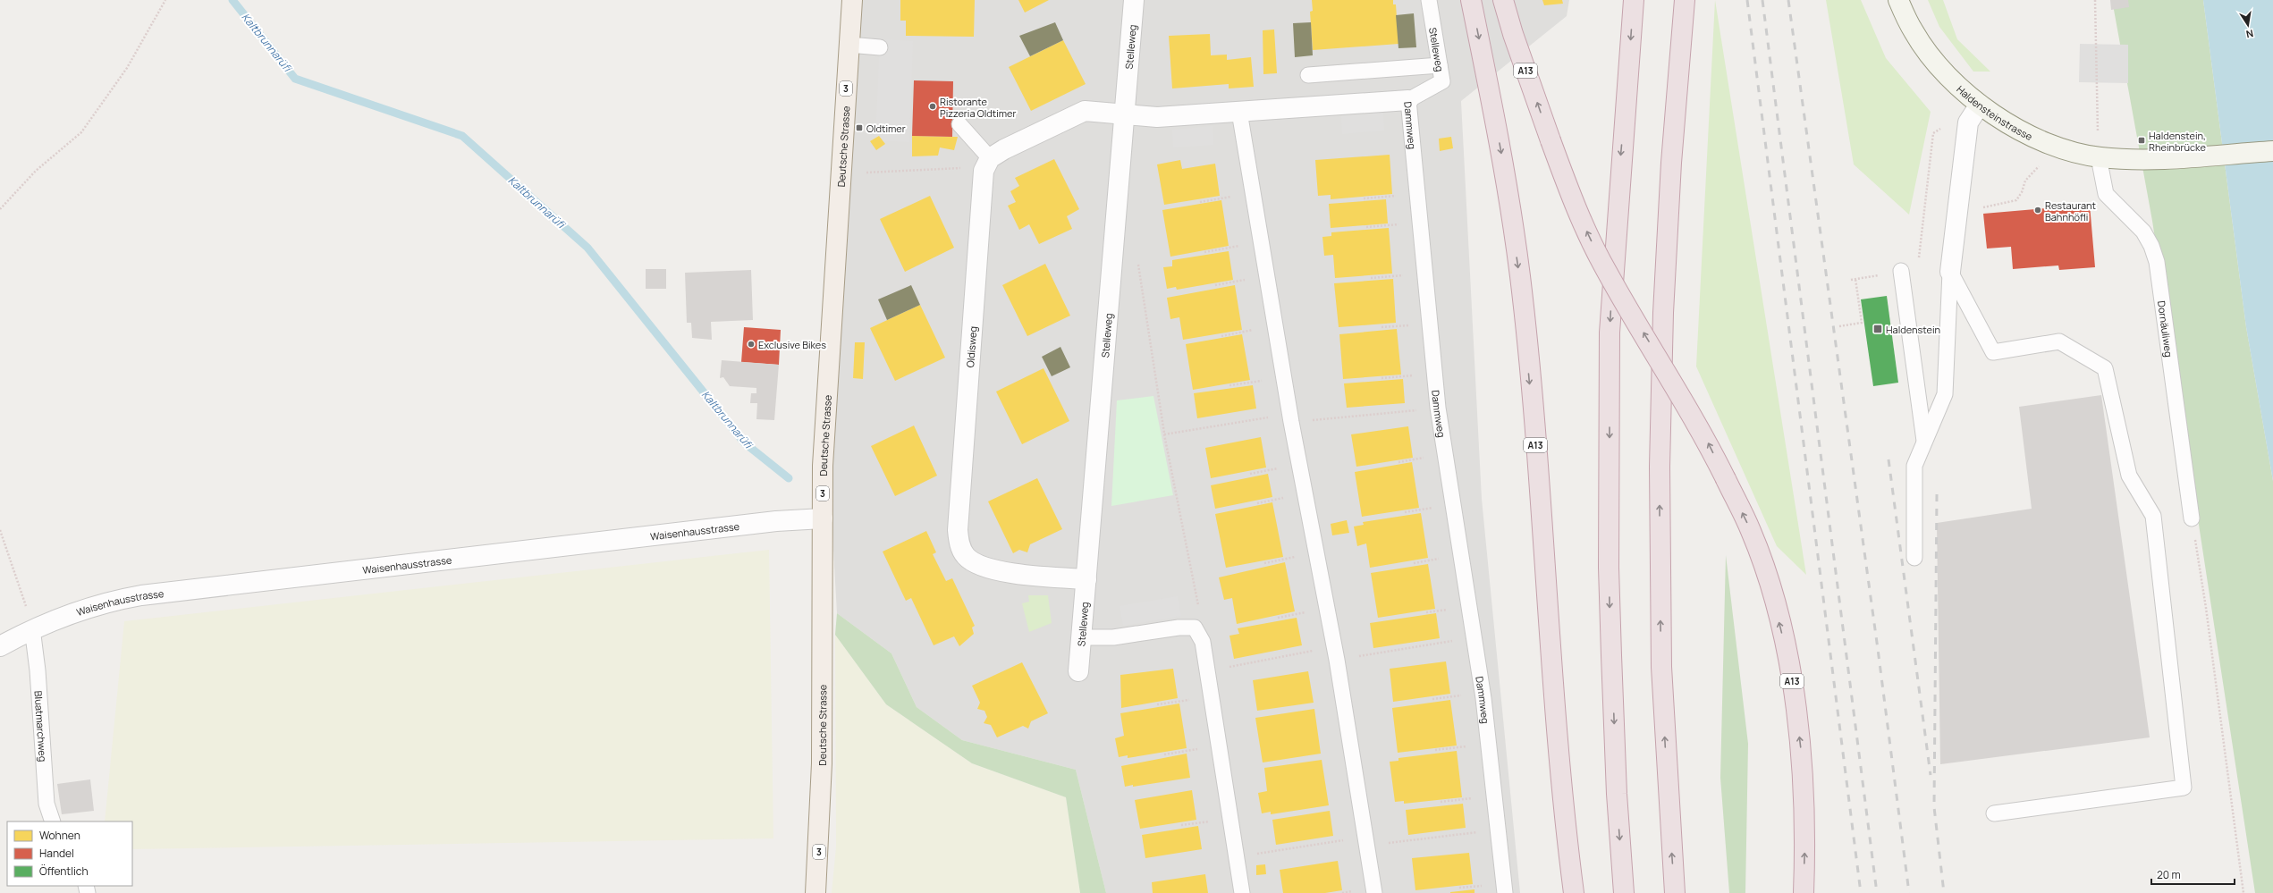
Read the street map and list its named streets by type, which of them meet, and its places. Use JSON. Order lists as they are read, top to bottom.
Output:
{
  "streets": {
    "highway": ["A13"],
    "main road": ["3", "Deutsche Strasse"],
    "street": [
      "Stelleweg",
      "Haldensteinstrasse",
      "Dammweg",
      "Oldisweg",
      "Waisenhausstrasse"
    ],
    "lane": ["Dornäuliweg", "Bluatmarchweg"]
  },
  "crossings": [
    ["Stelleweg", "Dammweg"],
    ["Stelleweg", "Oldisweg"],
    ["Haldensteinstrasse", "Dornäuliweg"],
    ["Deutsche Strasse", "Waisenhausstrasse"],
    ["Waisenhausstrasse", "Bluatmarchweg"]
  ],
  "water": ["Kaltbrunnarüfi"],
  "places": {
    "other": ["Ristorante Pizzeria Oldtimer", "Restaurant Bahnhöfli", "Exclusive Bikes"],
    "transit": ["Oldtimer", "Haldenstein, Rheinbrücke", "Haldenstein"]
  },
  "legend": ["Wohnen", "Handel", "Öffentlich"],
  "scale_bar": "20 m",
  "north": "bottom"
}
